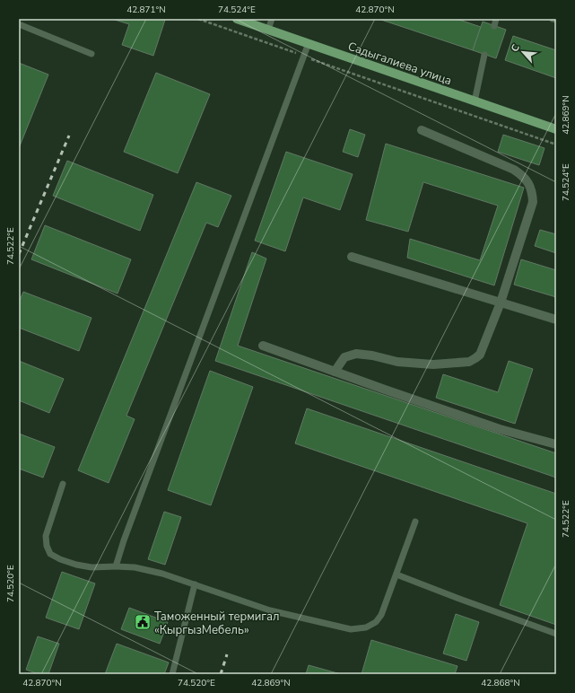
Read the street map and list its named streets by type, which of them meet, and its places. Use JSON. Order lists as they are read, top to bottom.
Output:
{
  "streets": {
    "main road": ["Садыгалиева улица"]
  },
  "places": {
    "public building": ["Таможенный термигал «КыргызМебель»"]
  },
  "north": "top left",
  "coordinates": [
    "42.871°N",
    "74.524°E",
    "42.870°N",
    "42.869°N",
    "74.522°E",
    "74.520°E",
    "42.868°N"
  ]
}
